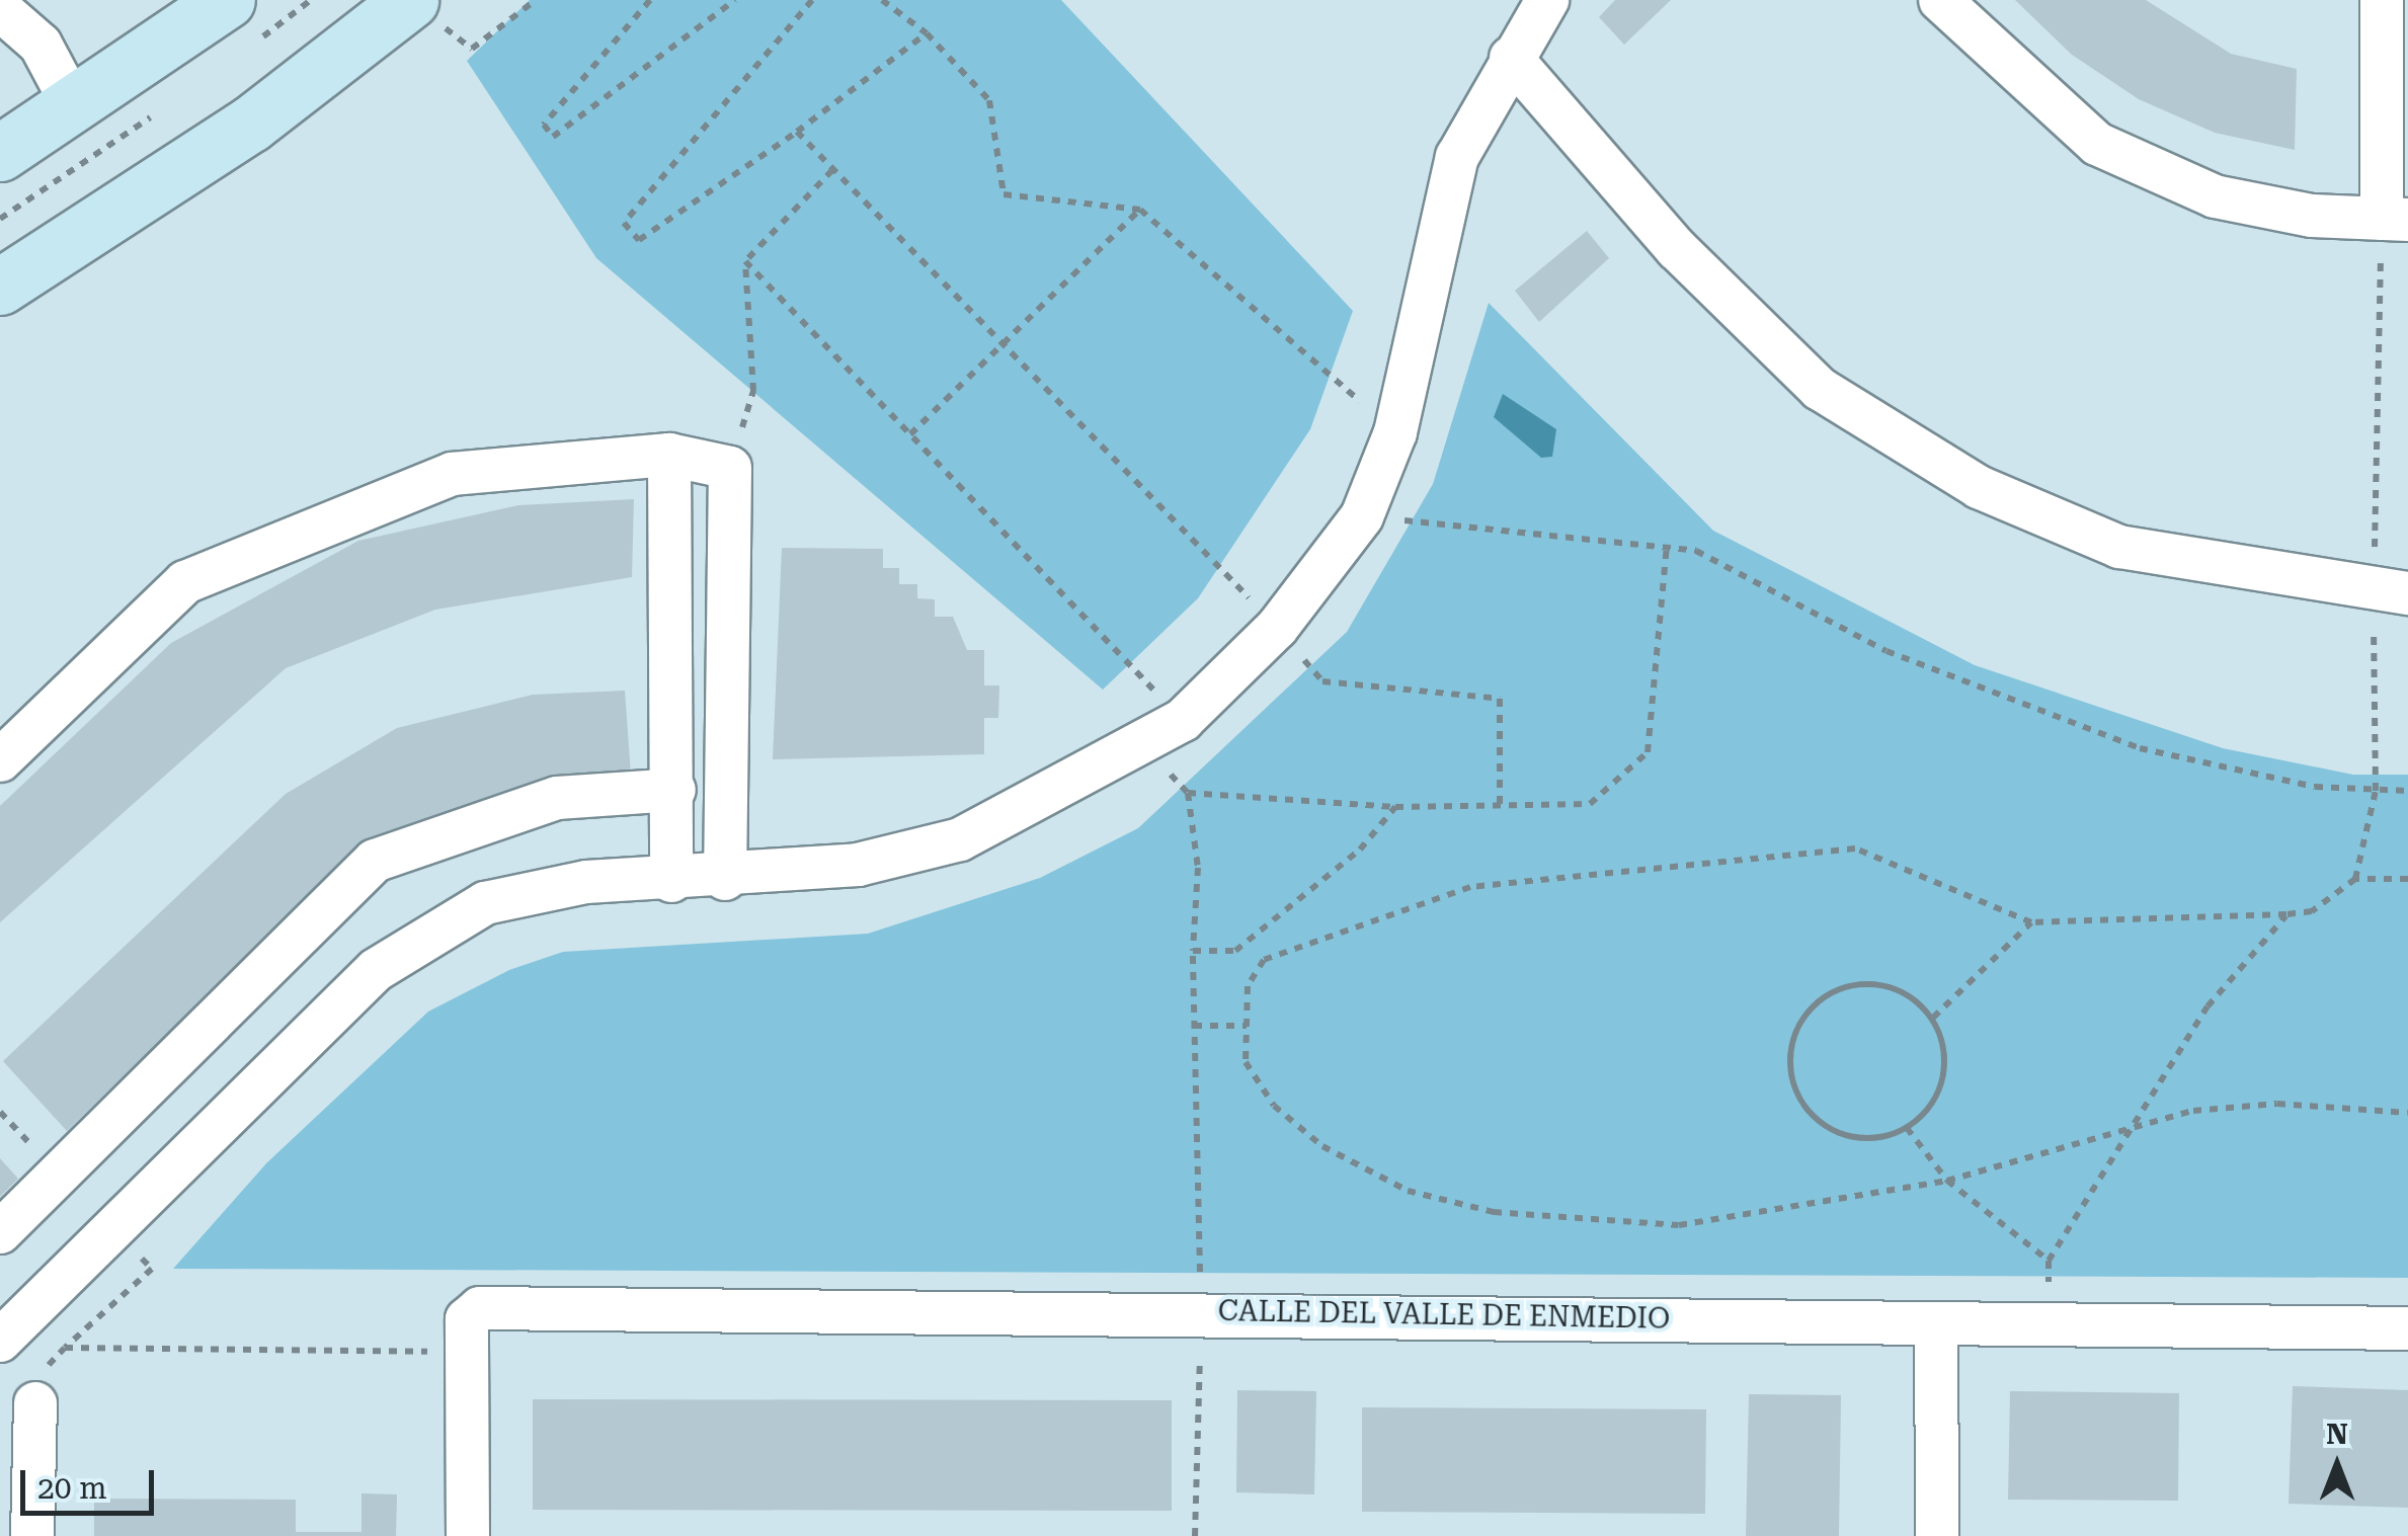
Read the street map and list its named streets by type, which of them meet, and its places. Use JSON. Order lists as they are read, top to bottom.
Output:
{
  "streets": {
    "street": ["CALLE DEL VALLE DE ENMEDIO"]
  },
  "scale_bar": "20 m",
  "north": "top"
}
